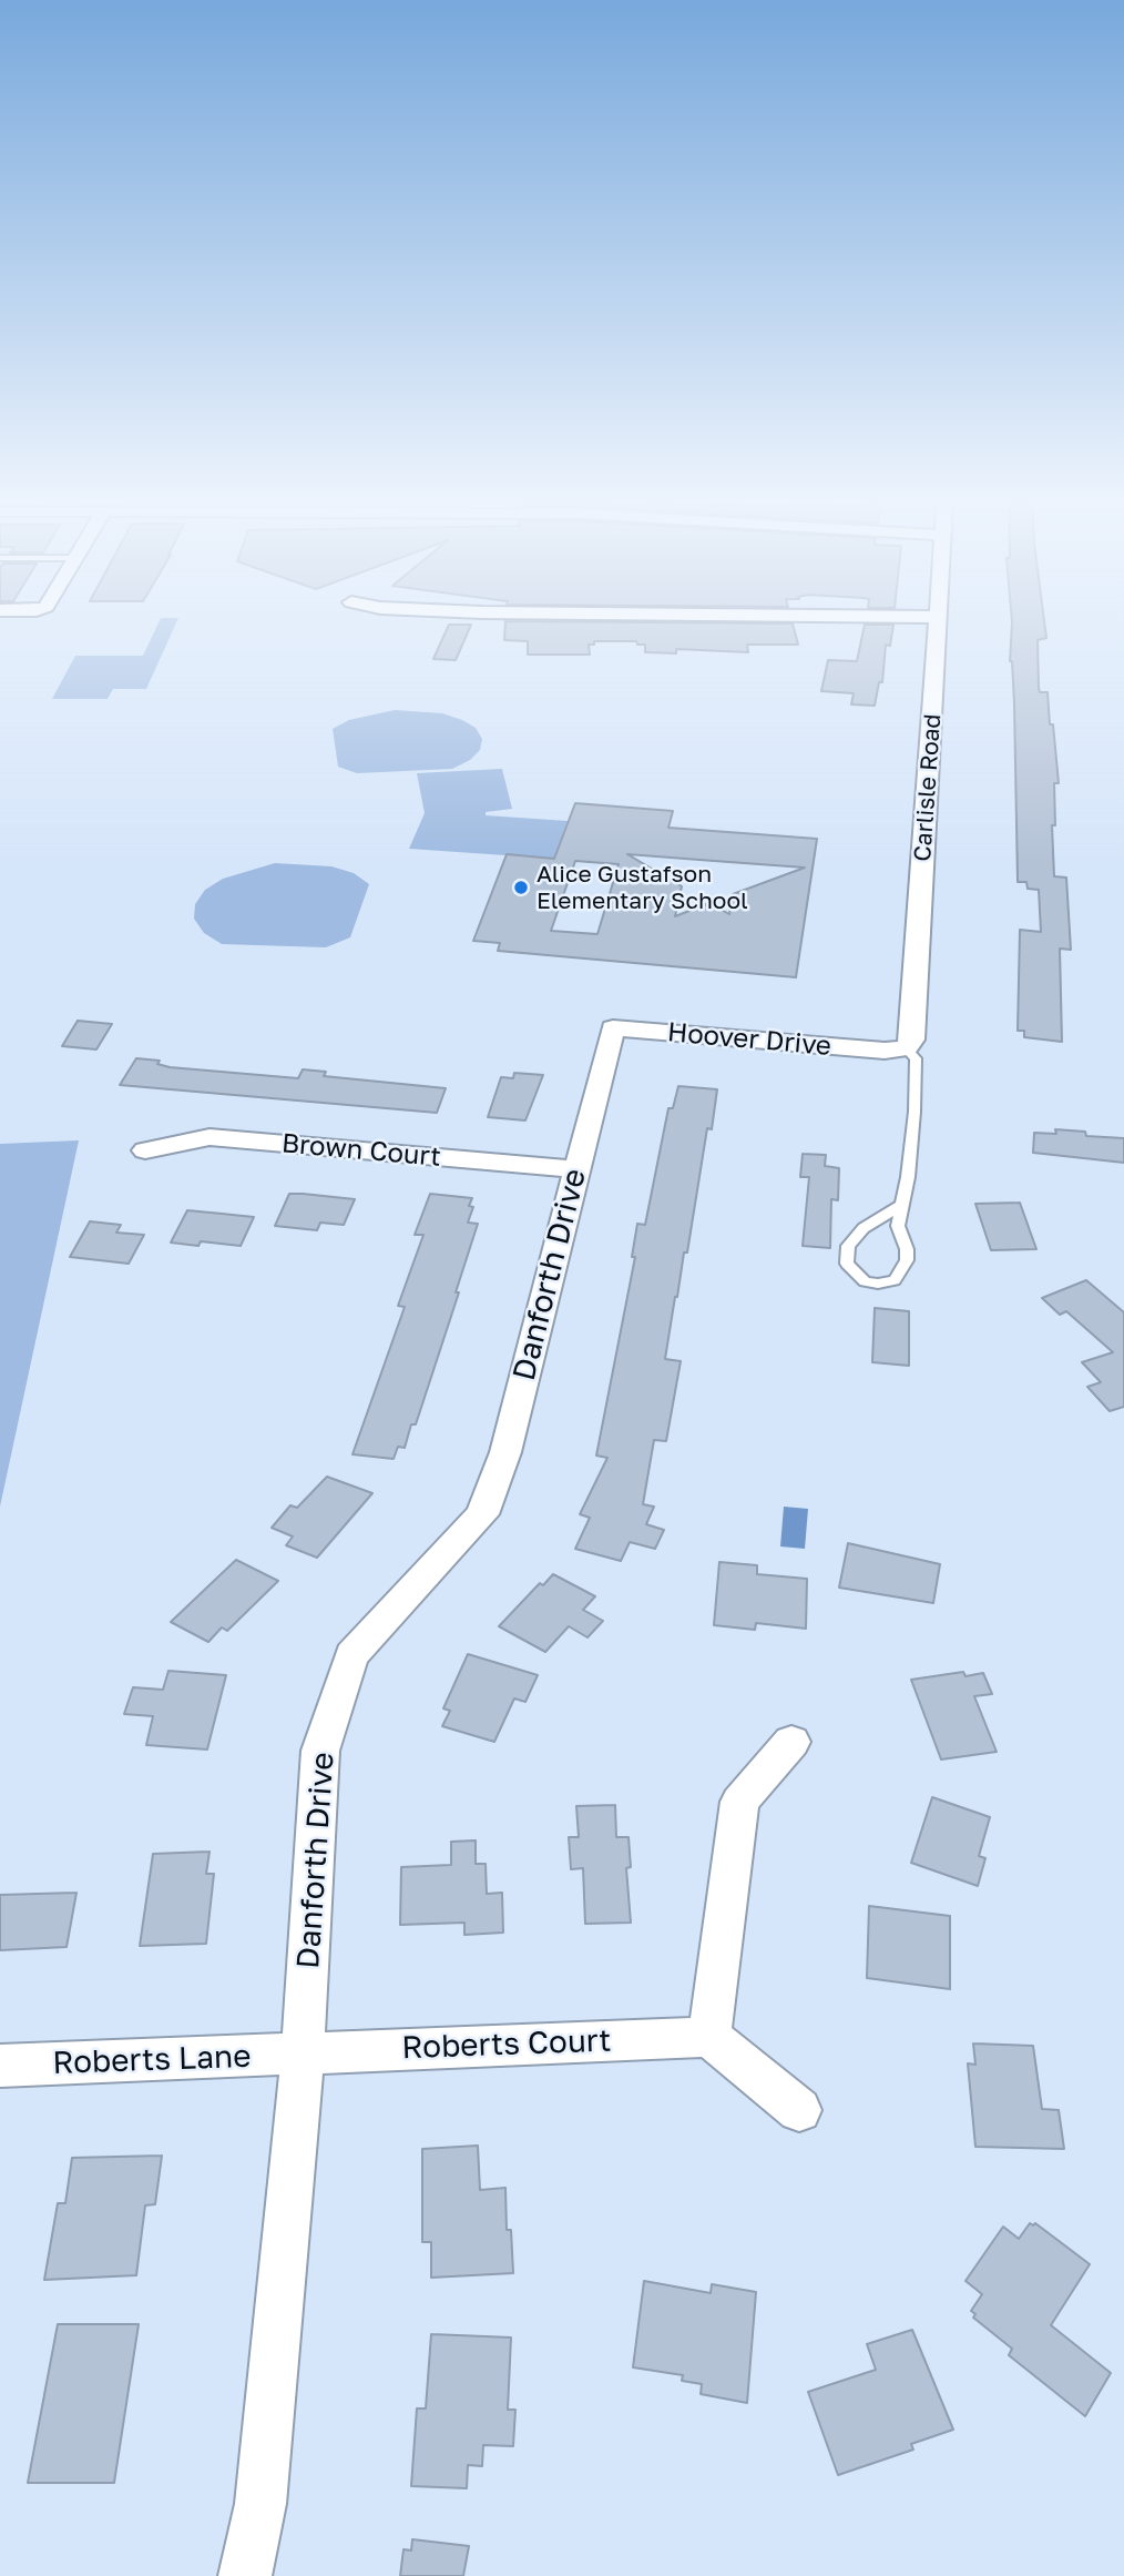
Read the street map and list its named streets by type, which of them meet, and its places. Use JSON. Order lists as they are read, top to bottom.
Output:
{
  "streets": {
    "street": [
      "Carlisle Road",
      "Hoover Drive",
      "Brown Court",
      "Danforth Drive",
      "Roberts Court",
      "Roberts Lane"
    ]
  },
  "crossings": [
    ["Carlisle Road", "Hoover Drive"],
    ["Hoover Drive", "Danforth Drive"],
    ["Brown Court", "Danforth Drive"],
    ["Danforth Drive", "Roberts Court"],
    ["Danforth Drive", "Roberts Lane"],
    ["Roberts Court", "Roberts Lane"]
  ],
  "places": ["Alice Gustafson Elementary School"]
}
